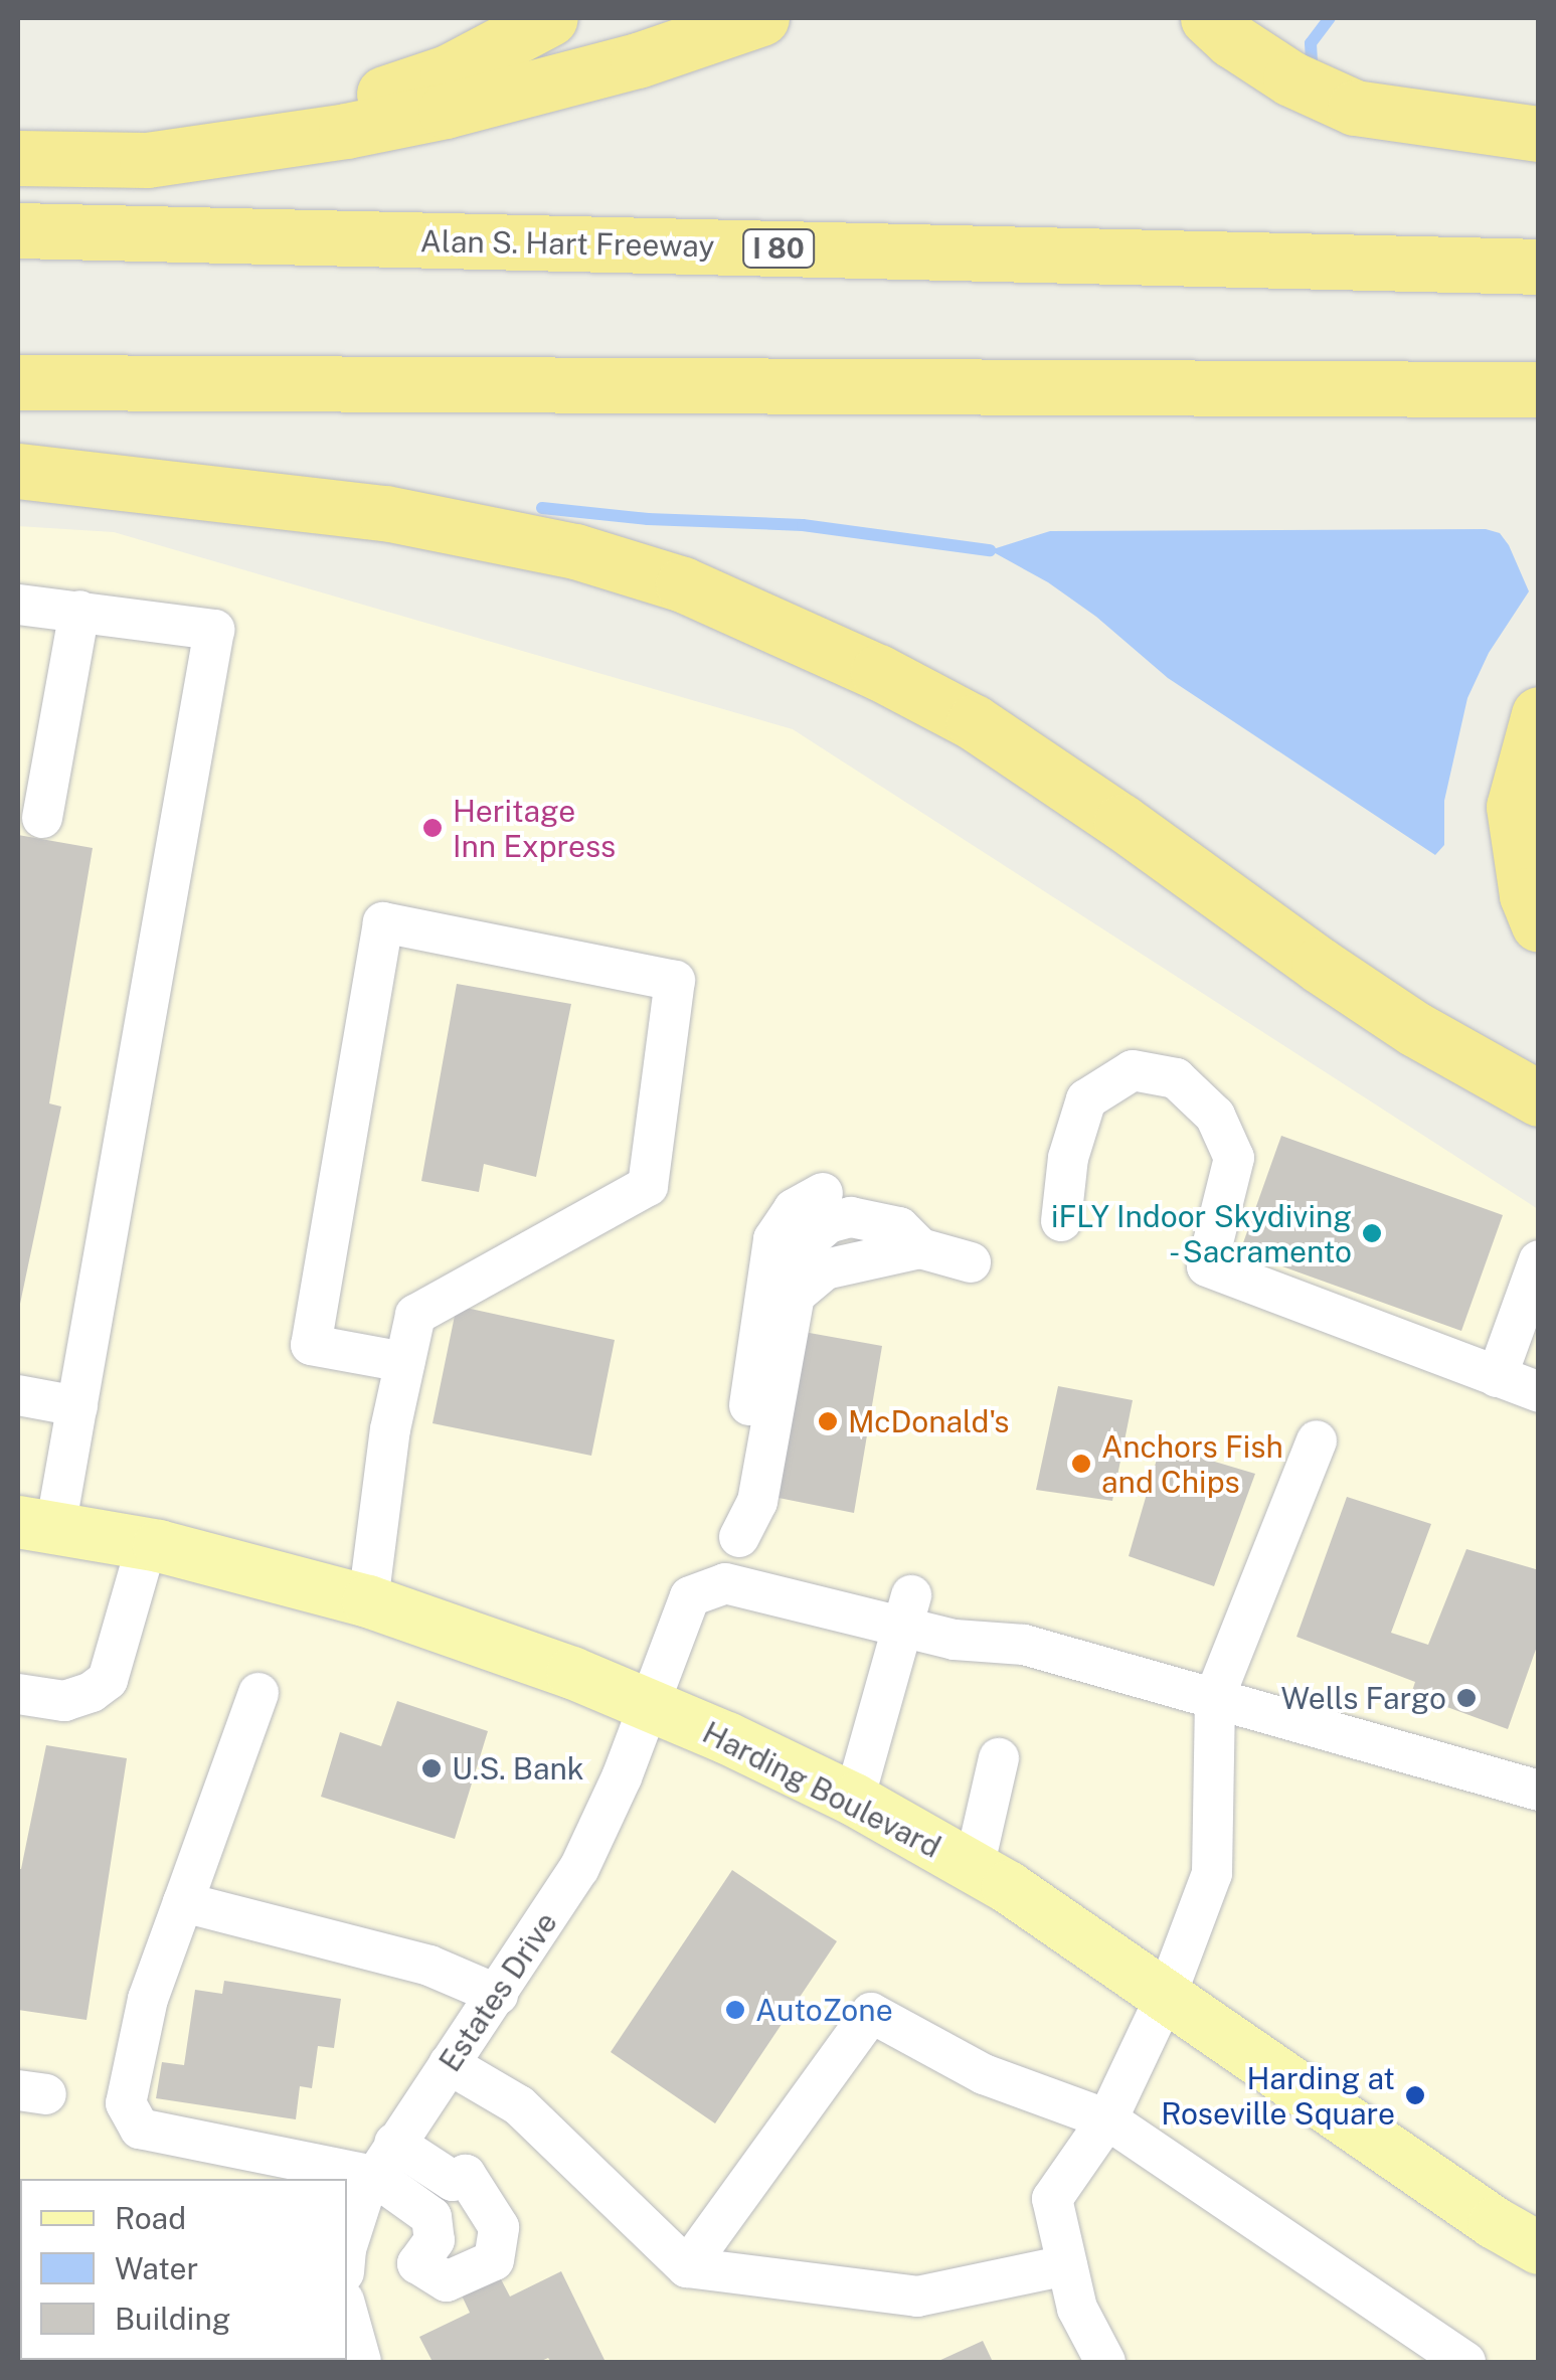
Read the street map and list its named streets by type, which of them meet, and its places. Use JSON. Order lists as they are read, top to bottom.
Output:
{
  "streets": {
    "highway": ["Alan S. Hart Freeway", "I 80"],
    "main road": ["Harding Boulevard"],
    "street": ["Estates Drive"]
  },
  "crossings": [
    ["Harding Boulevard", "Estates Drive"]
  ],
  "places": [
    "Heritage Inn Express",
    "iFLY Indoor Skydiving - Sacramento",
    "McDonald's",
    "Anchors Fish and Chips",
    "Wells Fargo",
    "U.S. Bank",
    "AutoZone",
    "Harding at Roseville Square"
  ],
  "legend": ["Road", "Water", "Building"]
}
